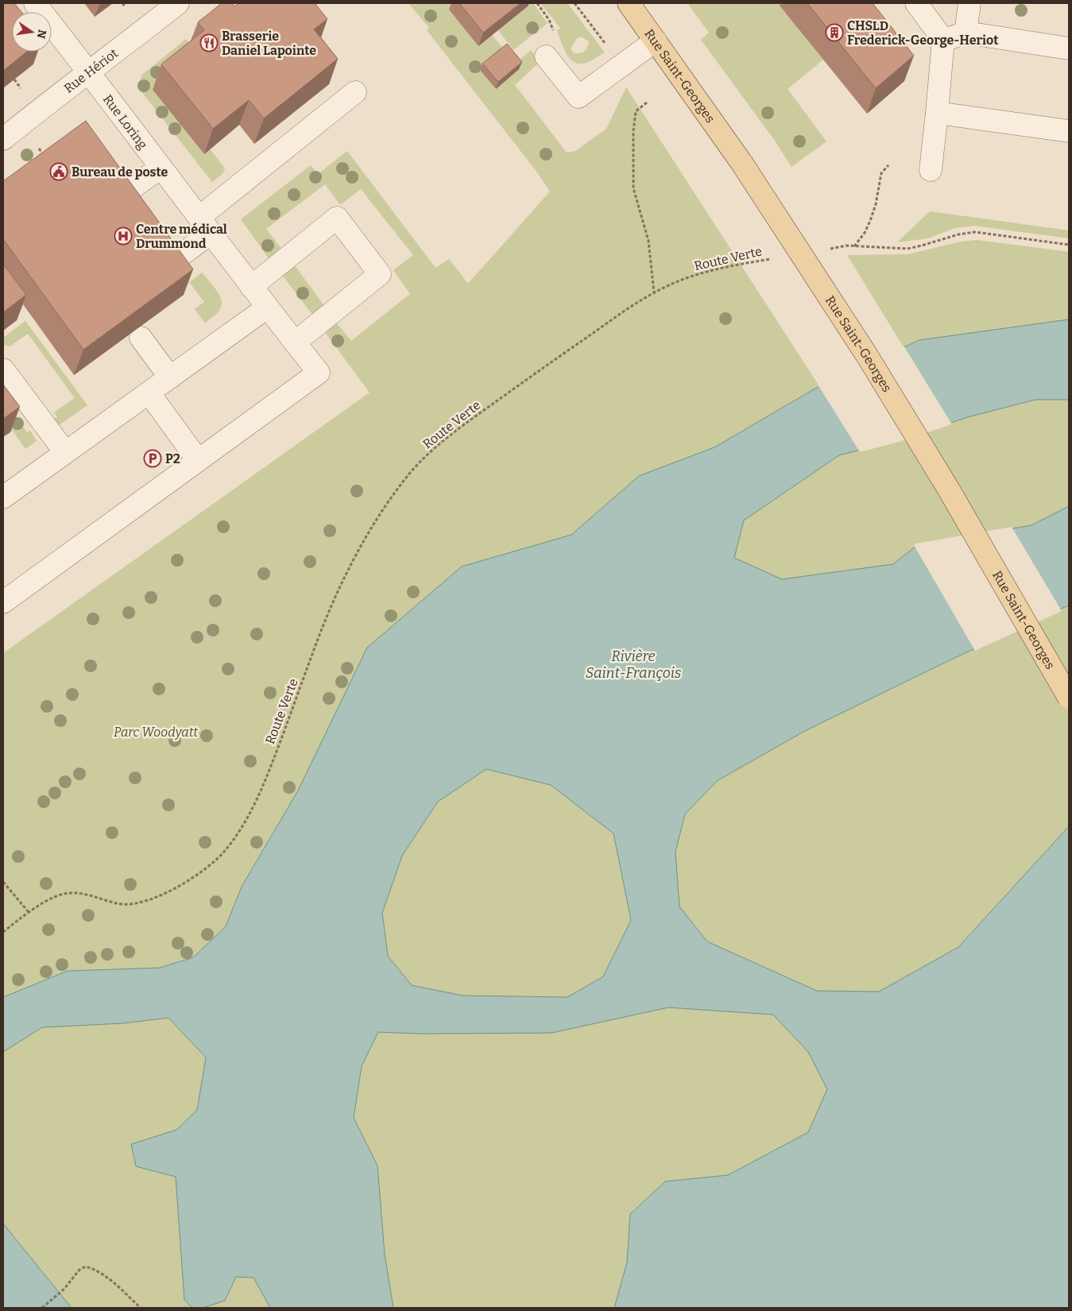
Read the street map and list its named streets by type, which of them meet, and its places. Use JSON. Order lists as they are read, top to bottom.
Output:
{
  "streets": {
    "main road": ["Rue Saint-Georges"],
    "street": ["Rue Hériot", "Rue Loring"],
    "path": ["Route Verte"]
  },
  "crossings": [
    ["Rue Hériot", "Rue Loring"]
  ],
  "water": ["Rivière Saint-François"],
  "parks": ["Parc Woodyatt"],
  "places": {
    "building": ["CHSLD Frederick-George-Heriot"],
    "restaurant": ["Brasserie Daniel Lapointe"],
    "public building": ["Bureau de poste"],
    "hospital": ["Centre médical Drummond"],
    "parking": ["P2"]
  },
  "north": "right"
}
